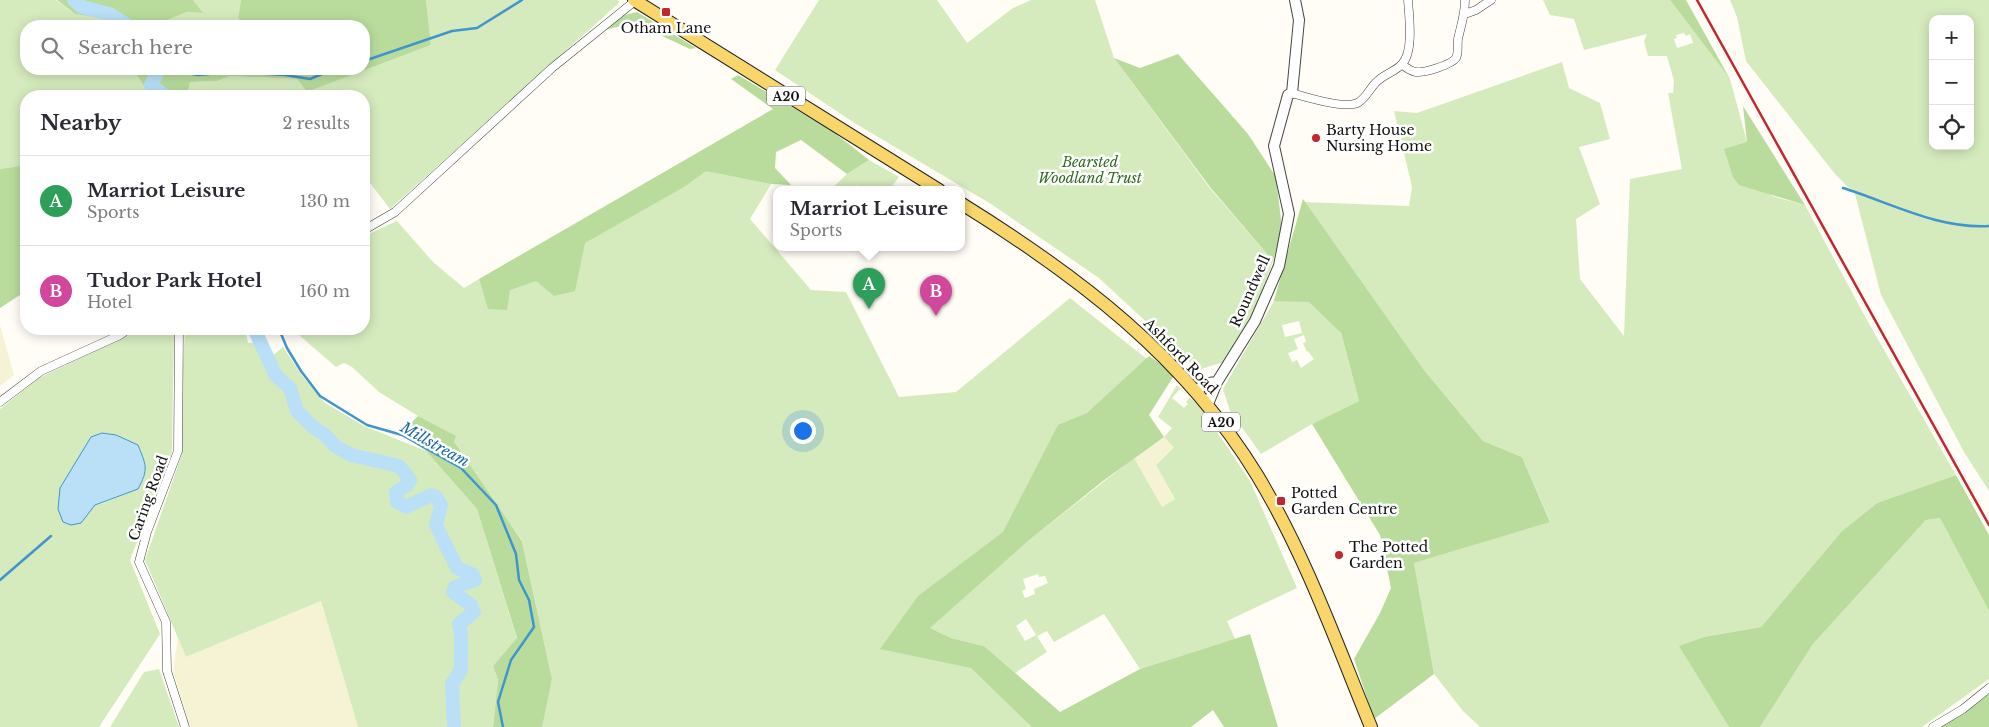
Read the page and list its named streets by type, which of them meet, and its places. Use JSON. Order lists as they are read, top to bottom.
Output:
{
  "streets": {
    "main road": ["A20", "Ashford Road"],
    "street": ["Roundwell", "Caring Road"]
  },
  "crossings": [
    ["Roundwell", "Ashford Road"]
  ],
  "water": ["Millstream"],
  "parks": ["Bearsted Woodland Trust"],
  "places": {
    "transit": ["Otham Lane", "Potted Garden Centre"],
    "other": ["Barty House Nursing Home", "The Potted Garden"]
  },
  "page": {
    "map_buttons": ["+", "−"],
    "search": "Search here",
    "heading": ["Nearby", "2 results"],
    "list": [
      {
        "mark": "A",
        "name": "Marriot Leisure",
        "note": "Sports",
        "value": "130 m"
      },
      {
        "mark": "B",
        "name": "Tudor Park Hotel",
        "note": "Hotel",
        "value": "160 m"
      }
    ],
    "popup": ["Marriot Leisure", "Sports"],
    "pins": ["A", "B"]
  }
}
